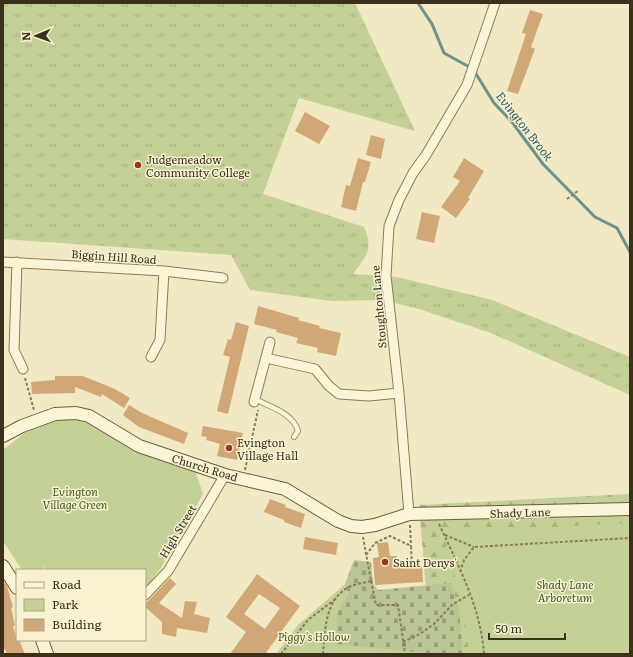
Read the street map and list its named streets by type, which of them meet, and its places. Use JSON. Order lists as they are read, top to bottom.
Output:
{
  "streets": {
    "street": [
      "Biggin Hill Road",
      "Stoughton Lane",
      "Church Road",
      "Shady Lane",
      "High Street"
    ]
  },
  "crossings": [
    ["Stoughton Lane", "Church Road"],
    ["Stoughton Lane", "Shady Lane"],
    ["Church Road", "Shady Lane"],
    ["Church Road", "High Street"]
  ],
  "water": ["Evington Brook"],
  "parks": ["Evington Village Green", "Shady Lane Arboretum", "Piggy's Hollow"],
  "places": ["Judgemeadow Community College", "Evington Village Hall", "Saint Denys'"],
  "legend": ["Road", "Park", "Building"],
  "scale_bar": "50 m",
  "north": "left"
}
